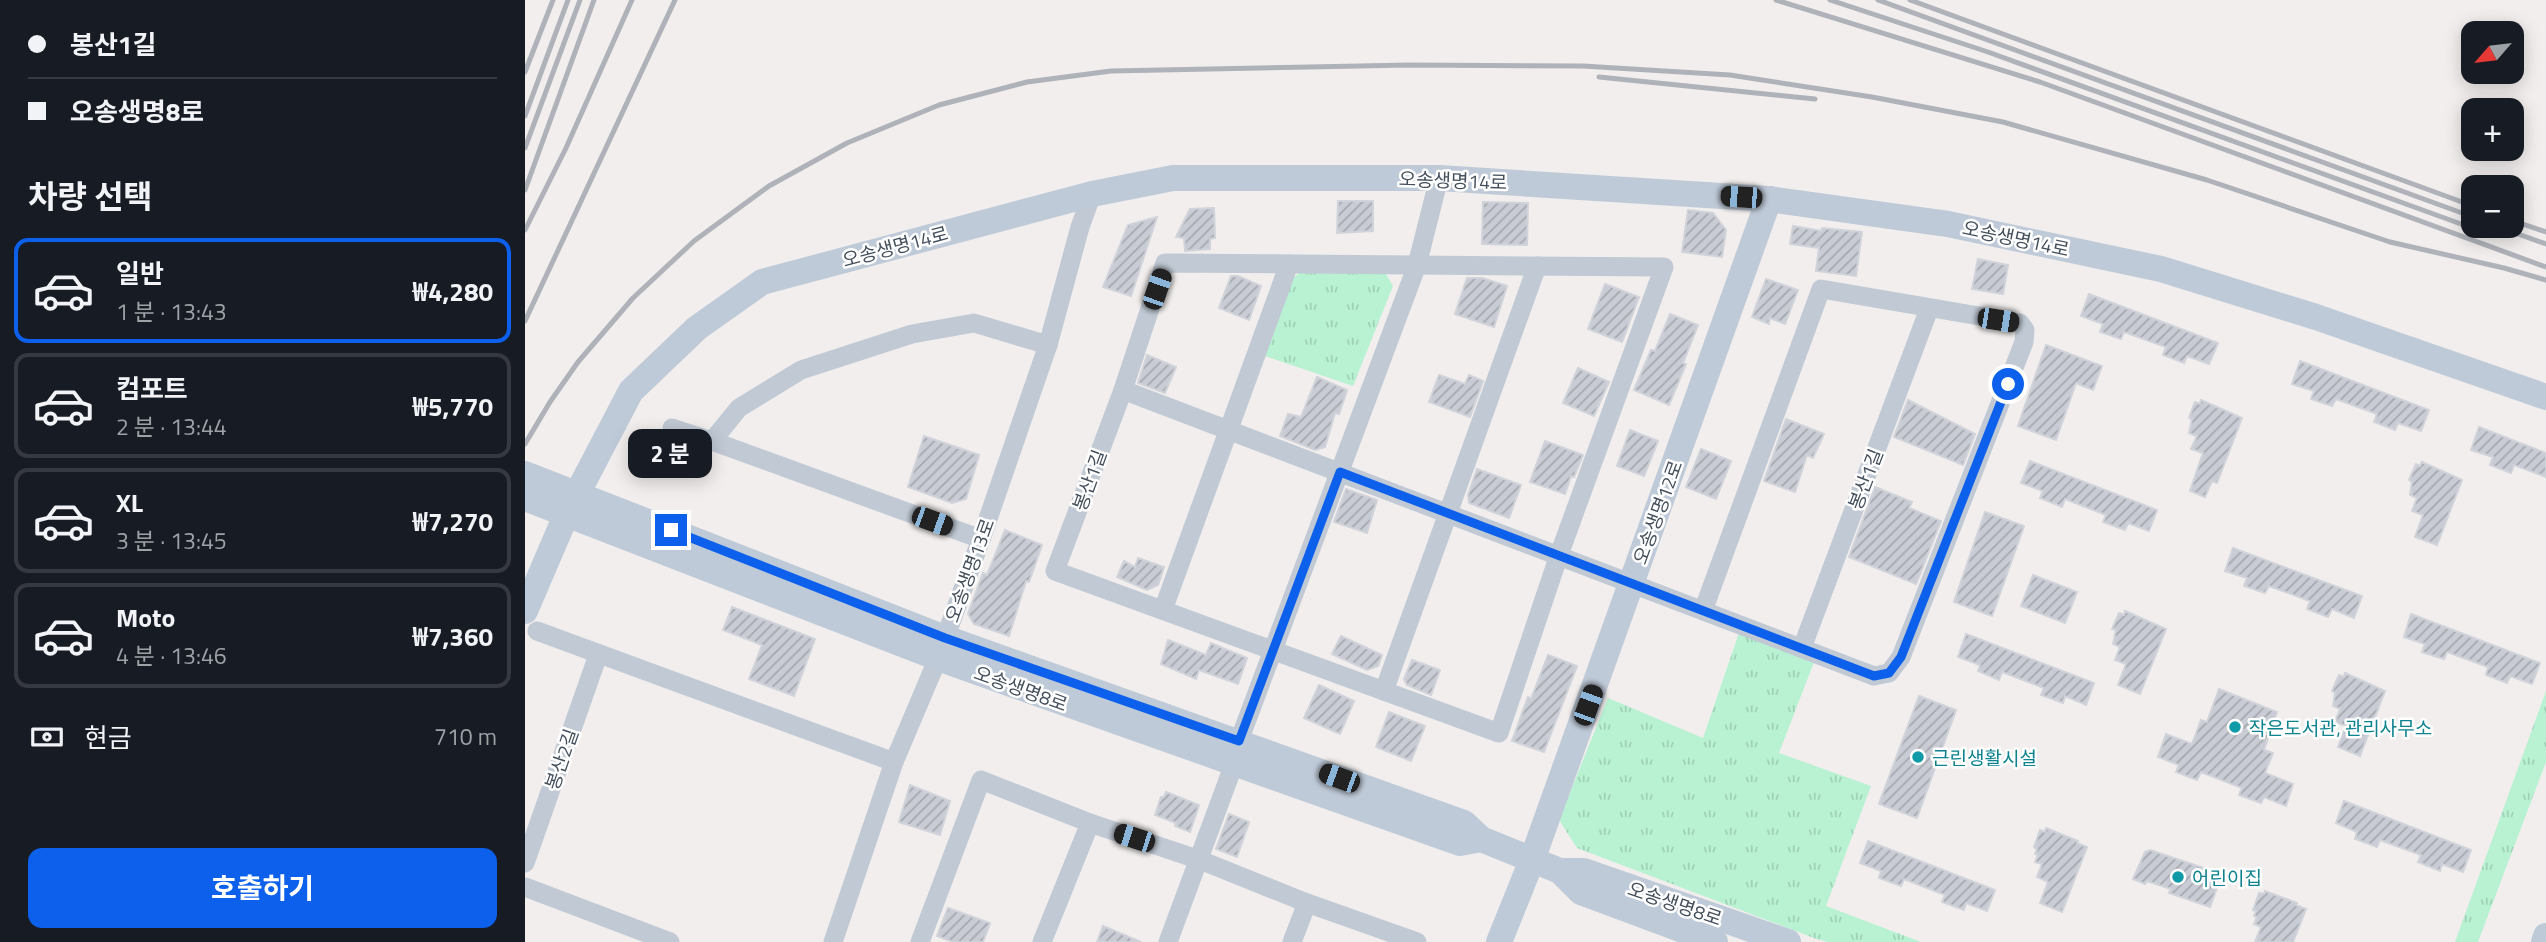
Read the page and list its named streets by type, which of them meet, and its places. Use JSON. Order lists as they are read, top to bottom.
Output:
{
  "streets": {
    "street": [
      "오송생명14로",
      "봉산1길",
      "오송생명12로",
      "오송생명13로",
      "오송생명8로",
      "봉산2길"
    ]
  },
  "crossings": [
    ["오송생명14로", "오송생명12로"],
    ["오송생명14로", "오송생명13로"],
    ["오송생명14로", "오송생명8로"],
    ["오송생명12로", "오송생명8로"],
    ["오송생명13로", "오송생명8로"]
  ],
  "places": ["작은도서관, 관리사무소", "근린생활시설", "어린이집"],
  "north": "bottom left",
  "page": {
    "banner": ["봉산1길", "오송생명8로"],
    "map_buttons": ["+", "−"],
    "heading": "차량 선택",
    "list": [
      {
        "name": "일반",
        "note": "1 분 · 13:43",
        "value": "₩4,280"
      },
      {
        "name": "컴포트",
        "note": "2 분 · 13:44",
        "value": "₩5,770"
      },
      {
        "name": "XL",
        "note": "3 분 · 13:45",
        "value": "₩7,270"
      },
      {
        "name": "Moto",
        "note": "4 분 · 13:46",
        "value": "₩7,360"
      }
    ],
    "bubble": "2 분",
    "pay": ["현금", "710 m"],
    "buttons": "호출하기"
  }
}
